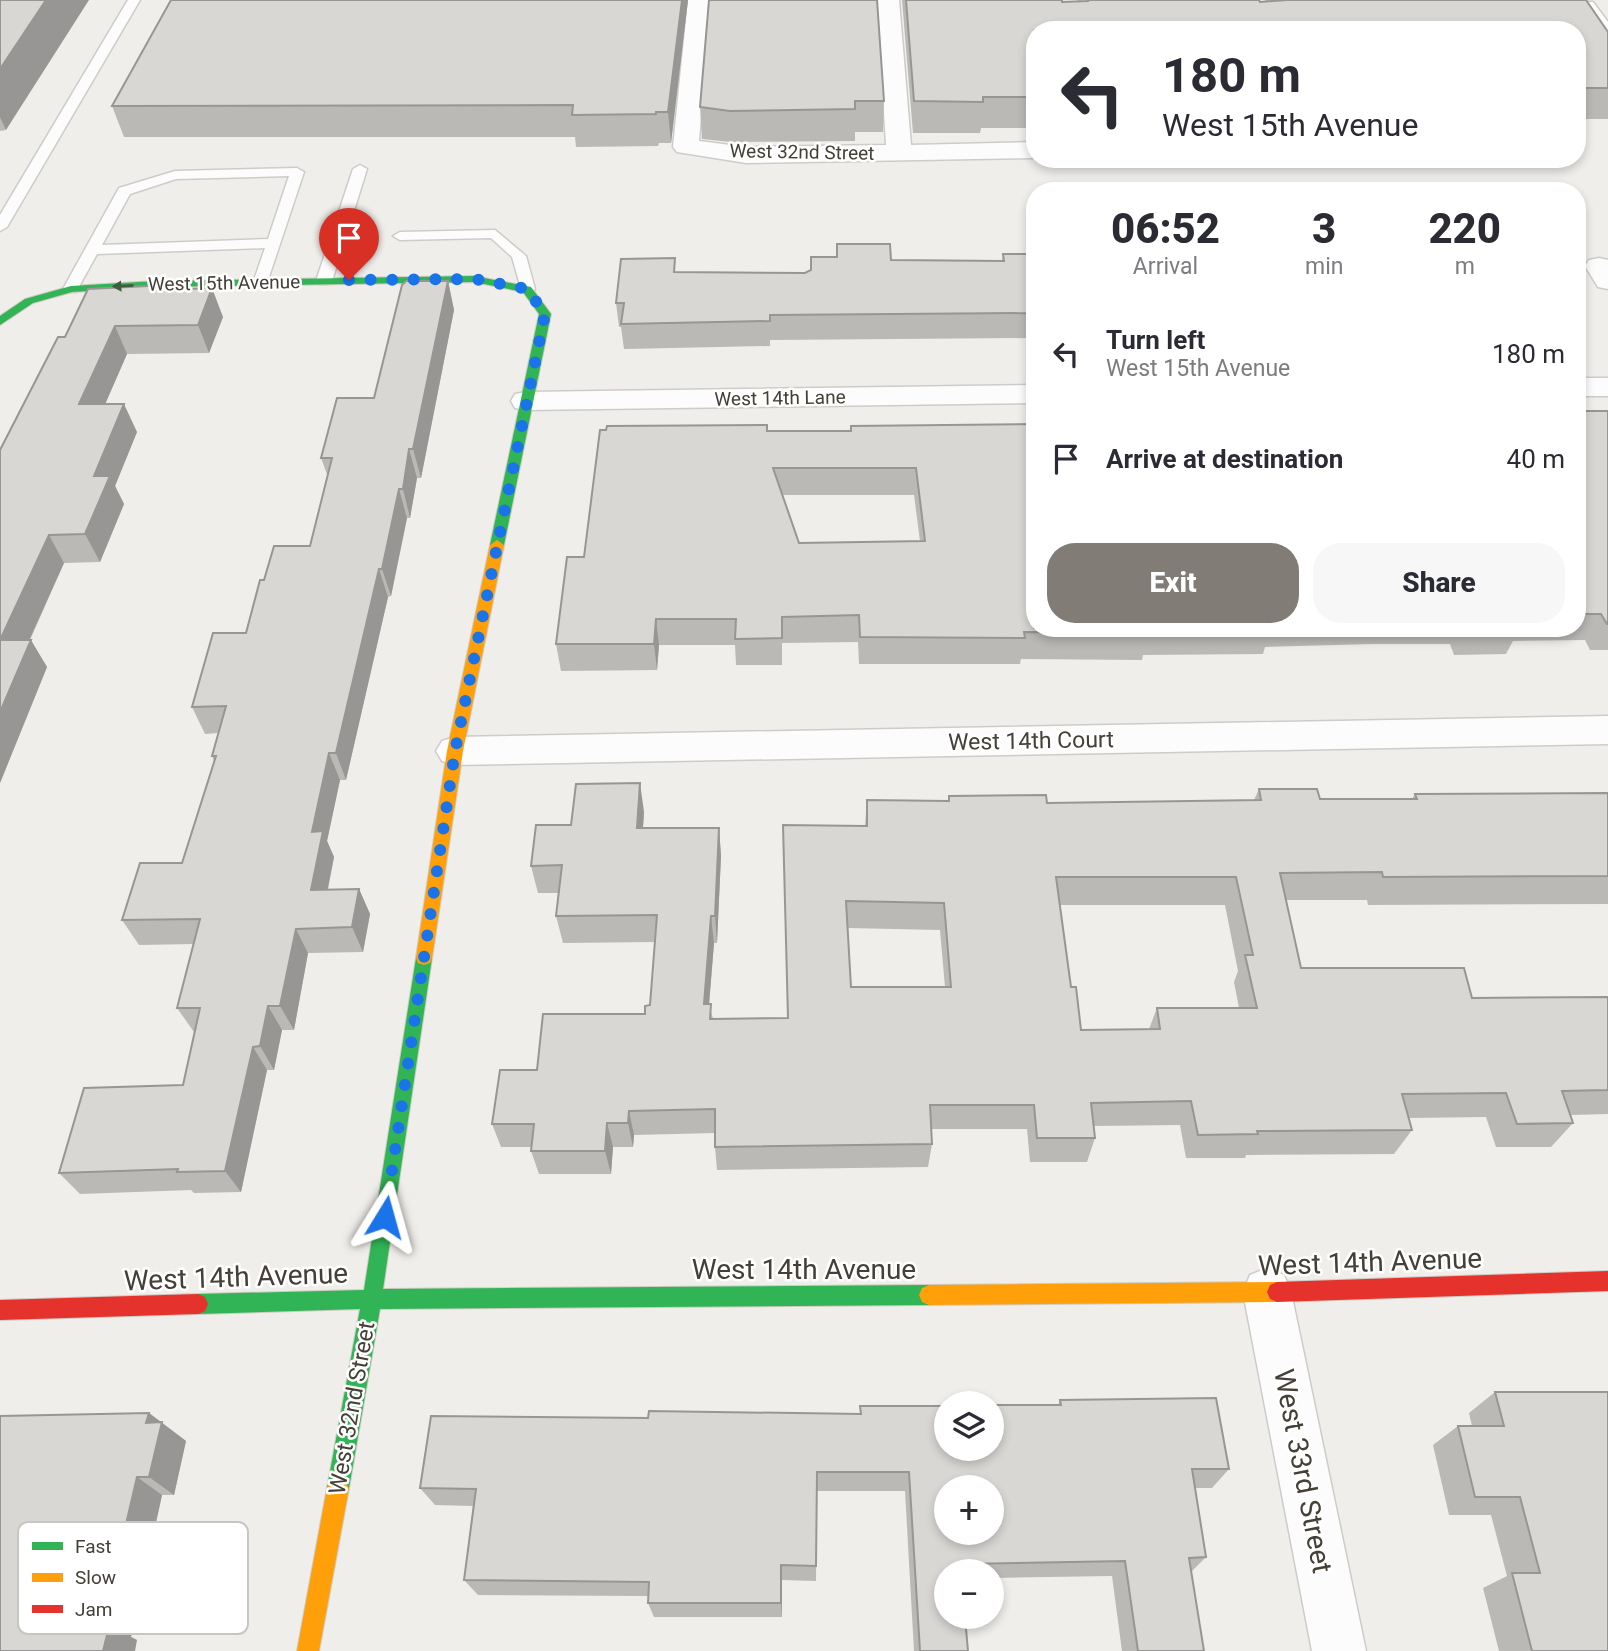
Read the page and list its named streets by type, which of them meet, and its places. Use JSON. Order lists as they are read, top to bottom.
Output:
{
  "streets": {
    "street": [
      "West 32nd Street",
      "West 15th Avenue",
      "West 14th Lane",
      "West 14th Court",
      "West 14th Avenue",
      "West 33rd Street"
    ]
  },
  "crossings": [
    ["West 32nd Street", "West 15th Avenue"],
    ["West 32nd Street", "West 14th Lane"],
    ["West 32nd Street", "West 14th Court"],
    ["West 32nd Street", "West 14th Avenue"],
    ["West 14th Avenue", "West 33rd Street"]
  ],
  "one_way": ["West 15th Avenue"],
  "legend": ["Fast", "Slow", "Jam"],
  "page": {
    "turn": ["180 m", "West 15th Avenue"],
    "eta": [
      "06:52",
      "Arrival",
      "3",
      "min",
      "220",
      "m"
    ],
    "list": [
      {
        "name": "Turn left",
        "note": "West 15th Avenue",
        "value": "180 m"
      },
      {
        "name": "Arrive at destination",
        "value": "40 m"
      }
    ],
    "buttons": ["Exit", "Share"],
    "map_buttons": ["+", "−"]
  }
}
